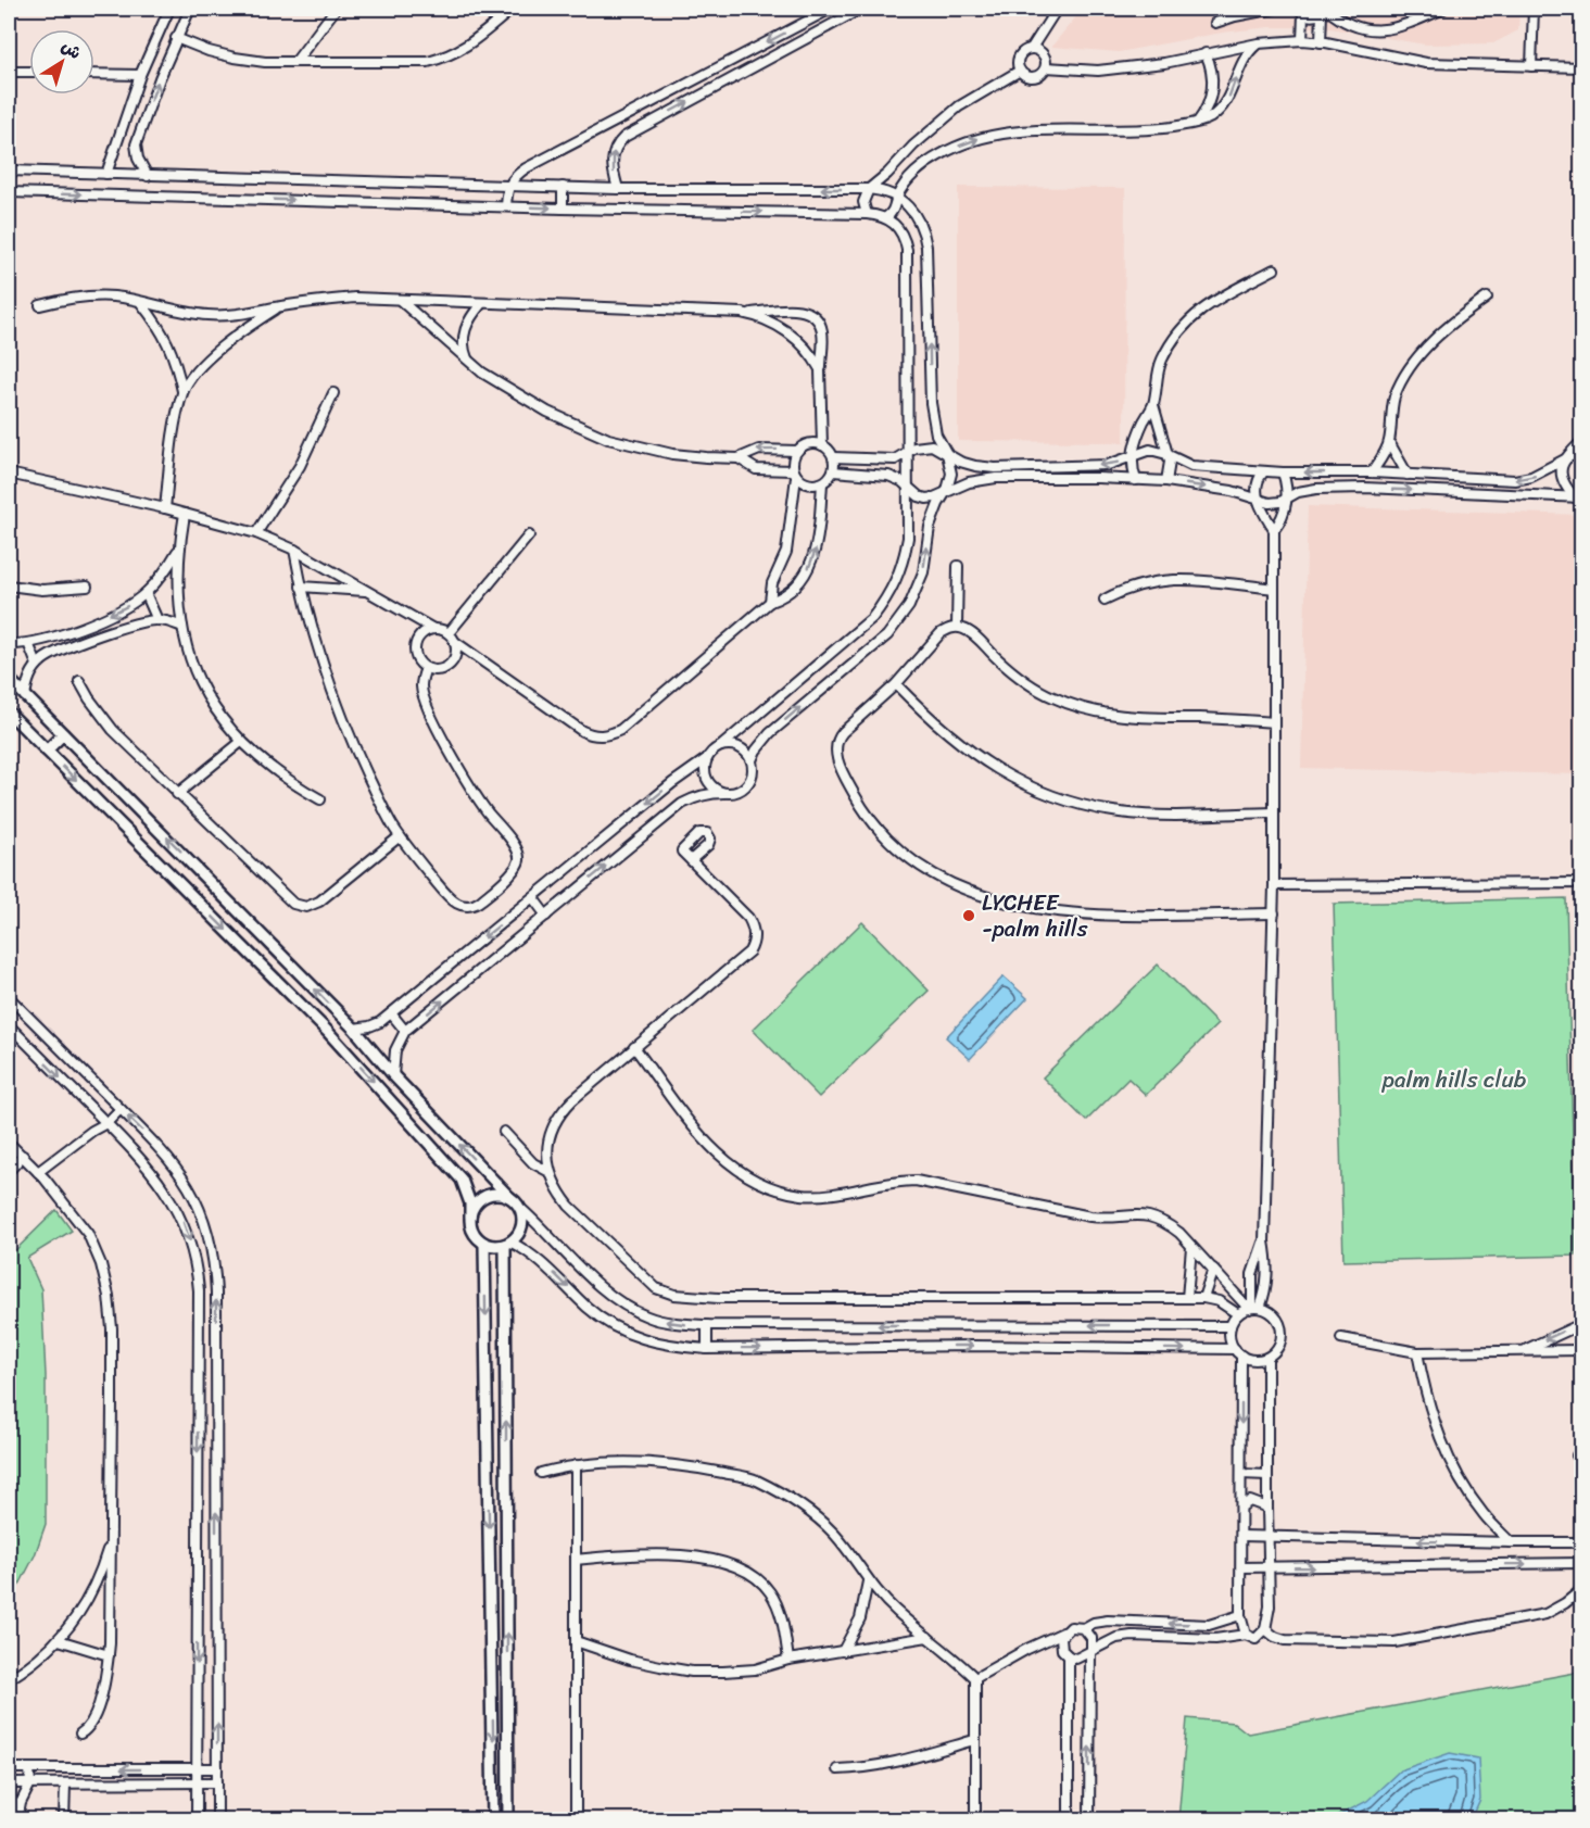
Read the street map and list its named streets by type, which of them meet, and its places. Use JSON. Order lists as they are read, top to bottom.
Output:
{
  "parks": ["palm hills club"],
  "places": ["LYCHEE -palm hills"],
  "north": "top right"
}
